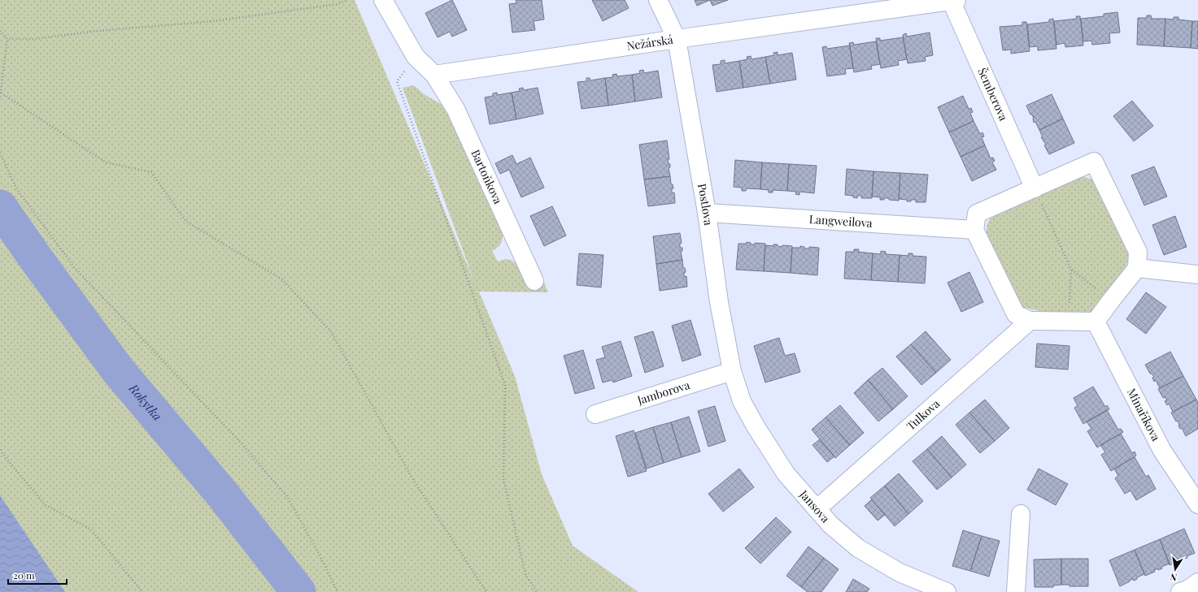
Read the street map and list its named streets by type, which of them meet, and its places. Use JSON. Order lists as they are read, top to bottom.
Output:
{
  "streets": {
    "street": [
      "Nežárská",
      "Šemberova",
      "Bartoňkova",
      "Postlova",
      "Langweilova",
      "Jamborova",
      "Tulkova",
      "Minaříkova",
      "Jansova"
    ]
  },
  "crossings": [
    ["Nežárská", "Šemberova"],
    ["Nežárská", "Bartoňkova"],
    ["Nežárská", "Postlova"],
    ["Postlova", "Langweilova"],
    ["Postlova", "Jamborova"],
    ["Postlova", "Jansova"],
    ["Jamborova", "Jansova"],
    ["Tulkova", "Jansova"]
  ],
  "water": ["Rokytka"],
  "scale_bar": "20 m",
  "north": "bottom"
}
